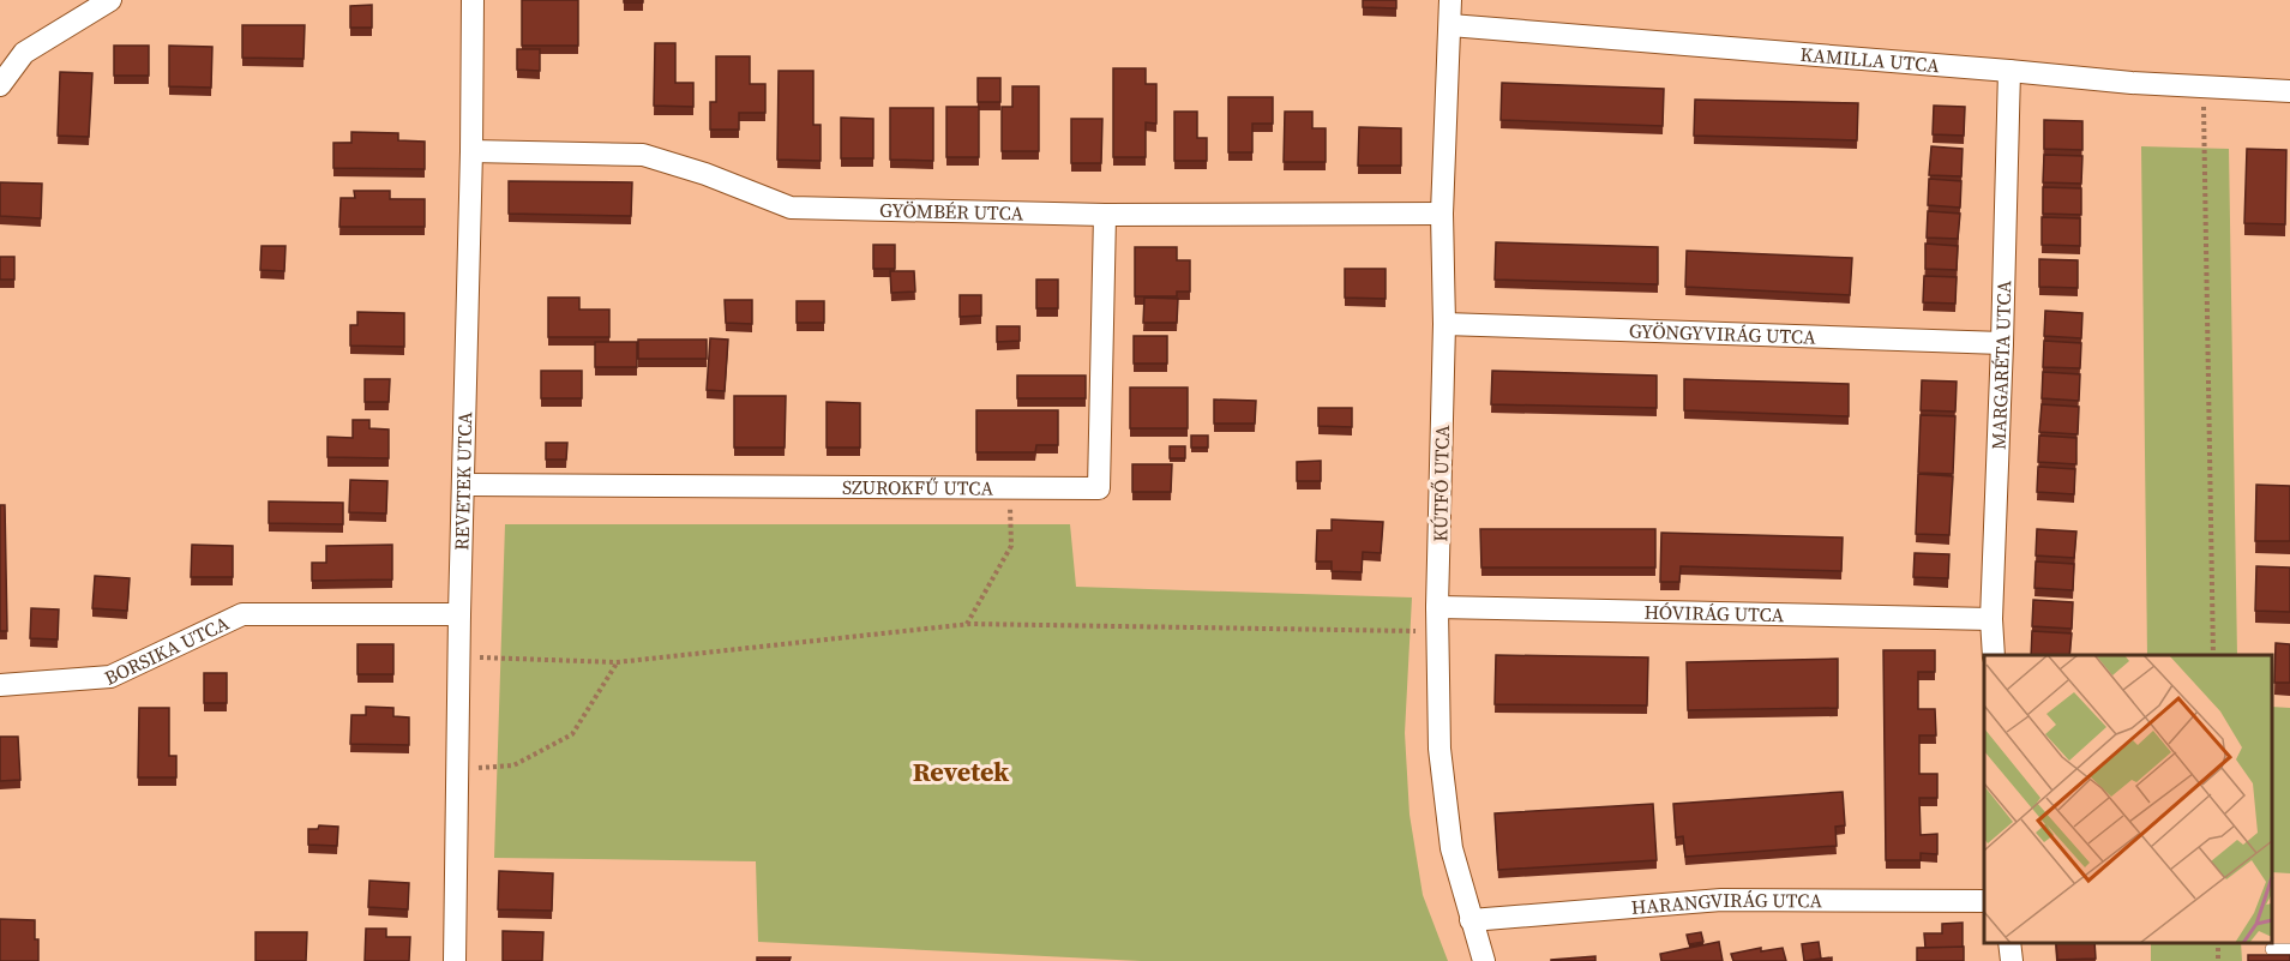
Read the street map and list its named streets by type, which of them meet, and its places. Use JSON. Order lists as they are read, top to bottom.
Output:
{
  "streets": {
    "street": [
      "KAMILLA UTCA",
      "GYÖMBÉR UTCA",
      "GYÖNGYVIRÁG UTCA",
      "MARGARÉTA UTCA",
      "REVETEK UTCA",
      "KÚTFŐ UTCA",
      "SZUROKFŰ UTCA",
      "HÓVIRÁG UTCA",
      "BORSIKA UTCA",
      "HARANGVIRÁG UTCA"
    ]
  },
  "crossings": [
    ["KAMILLA UTCA", "MARGARÉTA UTCA"],
    ["KAMILLA UTCA", "KÚTFŐ UTCA"],
    ["GYÖMBÉR UTCA", "REVETEK UTCA"],
    ["GYÖMBÉR UTCA", "KÚTFŐ UTCA"],
    ["GYÖMBÉR UTCA", "SZUROKFŰ UTCA"],
    ["GYÖNGYVIRÁG UTCA", "MARGARÉTA UTCA"],
    ["GYÖNGYVIRÁG UTCA", "KÚTFŐ UTCA"],
    ["MARGARÉTA UTCA", "HÓVIRÁG UTCA"],
    ["REVETEK UTCA", "SZUROKFŰ UTCA"],
    ["REVETEK UTCA", "BORSIKA UTCA"],
    ["KÚTFŐ UTCA", "HÓVIRÁG UTCA"],
    ["KÚTFŐ UTCA", "HARANGVIRÁG UTCA"]
  ],
  "districts": ["Revetek"]
}
